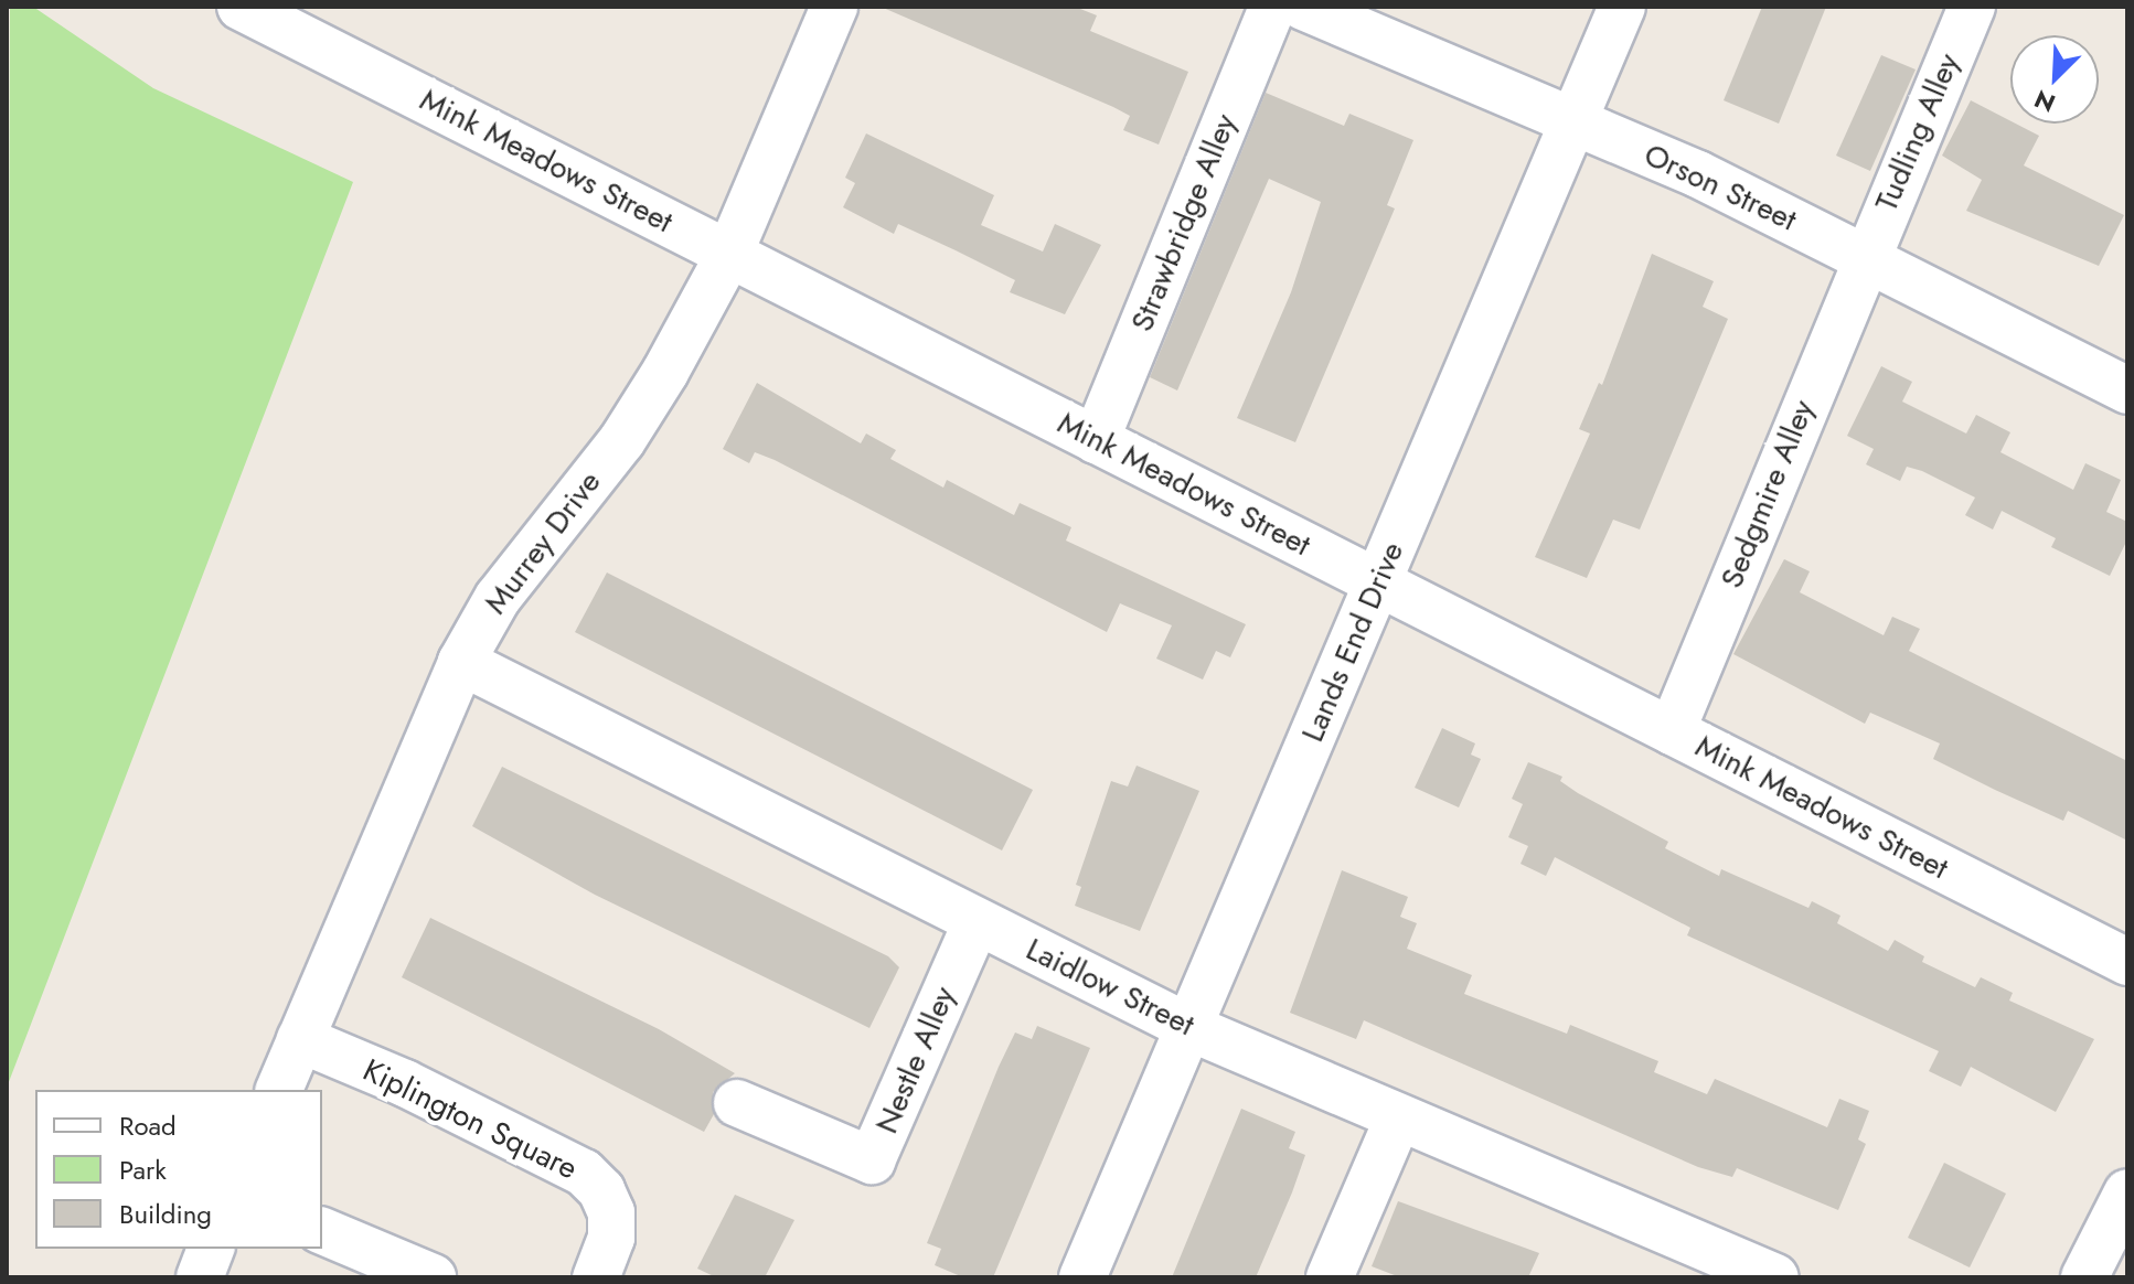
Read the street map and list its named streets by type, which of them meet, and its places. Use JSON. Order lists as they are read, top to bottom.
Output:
{
  "streets": {
    "street": [
      "Tudling Alley",
      "Mink Meadows Street",
      "Orson Street",
      "Strawbridge Alley",
      "Sedgmire Alley",
      "Murrey Drive",
      "Lands End Drive",
      "Laidlow Street",
      "Nestle Alley",
      "Kiplington Square"
    ]
  },
  "crossings": [
    ["Tudling Alley", "Orson Street"],
    ["Tudling Alley", "Sedgmire Alley"],
    ["Mink Meadows Street", "Strawbridge Alley"],
    ["Mink Meadows Street", "Sedgmire Alley"],
    ["Mink Meadows Street", "Murrey Drive"],
    ["Mink Meadows Street", "Lands End Drive"],
    ["Orson Street", "Sedgmire Alley"],
    ["Orson Street", "Lands End Drive"],
    ["Murrey Drive", "Laidlow Street"],
    ["Murrey Drive", "Kiplington Square"],
    ["Lands End Drive", "Laidlow Street"],
    ["Laidlow Street", "Nestle Alley"]
  ],
  "legend": ["Road", "Park", "Building"],
  "north": "bottom left"
}
